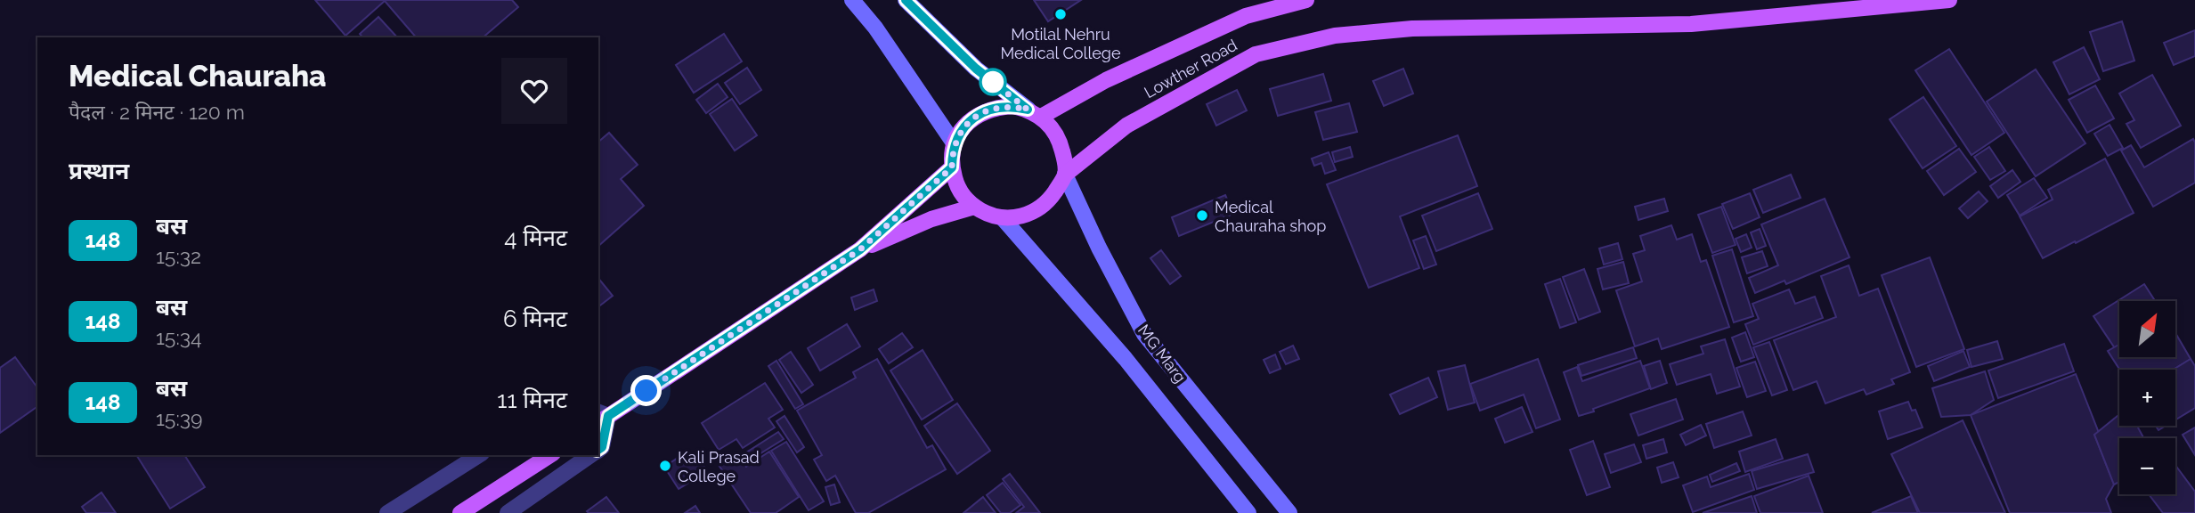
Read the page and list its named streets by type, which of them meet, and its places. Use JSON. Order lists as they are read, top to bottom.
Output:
{
  "streets": {
    "main road": ["Lowther Road", "MG Marg"]
  },
  "crossings": [
    ["Lowther Road", "MG Marg"]
  ],
  "places": ["Motilal Nehru Medical College", "Medical Chauraha shop", "Kali Prasad College"],
  "lines": ["bus line 148"],
  "north": "top right",
  "page": {
    "heading": [
      ["Medical Chauraha", "पैदल · 2 मिनट · 120 m"],
      "प्रस्थान"
    ],
    "list": [
      {
        "mark": "148",
        "name": "बस",
        "note": "15:32",
        "value": "4 मिनट"
      },
      {
        "mark": "148",
        "name": "बस",
        "note": "15:34",
        "value": "6 मिनट"
      },
      {
        "mark": "148",
        "name": "बस",
        "note": "15:39",
        "value": "11 मिनट"
      }
    ],
    "map_buttons": ["+", "−"]
  }
}
